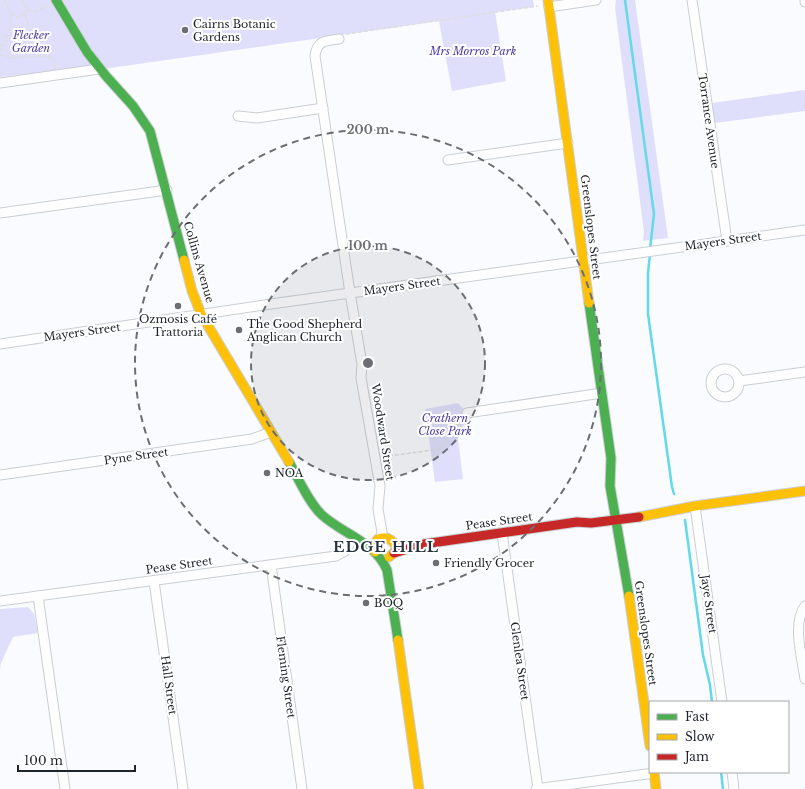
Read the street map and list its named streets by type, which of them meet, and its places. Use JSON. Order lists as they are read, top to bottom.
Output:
{
  "streets": {
    "street": [
      "Torrance Avenue",
      "Greenslopes Street",
      "Mayers Street",
      "Collins Avenue",
      "Woodward Street",
      "Pyne Street",
      "Pease Street",
      "Jaye Street",
      "Glenlea Street",
      "Fleming Street",
      "Hall Street"
    ]
  },
  "crossings": [
    ["Torrance Avenue", "Mayers Street"],
    ["Greenslopes Street", "Mayers Street"],
    ["Greenslopes Street", "Pease Street"],
    ["Mayers Street", "Collins Avenue"],
    ["Mayers Street", "Woodward Street"],
    ["Collins Avenue", "Woodward Street"],
    ["Collins Avenue", "Pyne Street"],
    ["Collins Avenue", "Pease Street"],
    ["Woodward Street", "Pease Street"],
    ["Pease Street", "Jaye Street"],
    ["Pease Street", "Glenlea Street"],
    ["Pease Street", "Fleming Street"],
    ["Pease Street", "Hall Street"]
  ],
  "districts": ["EDGE HILL"],
  "parks": ["Flecker Garden", "Mrs Morros Park", "Crathern Close Park"],
  "places": [
    "Cairns Botanic Gardens",
    "Ozmosis Café Trattoria",
    "The Good Shepherd Anglican Church",
    "NOA",
    "Friendly Grocer",
    "BOQ"
  ],
  "legend": ["Fast", "Slow", "Jam"],
  "scale_bar": "100 m",
  "rings": ["200 m", "100 m"]
}
